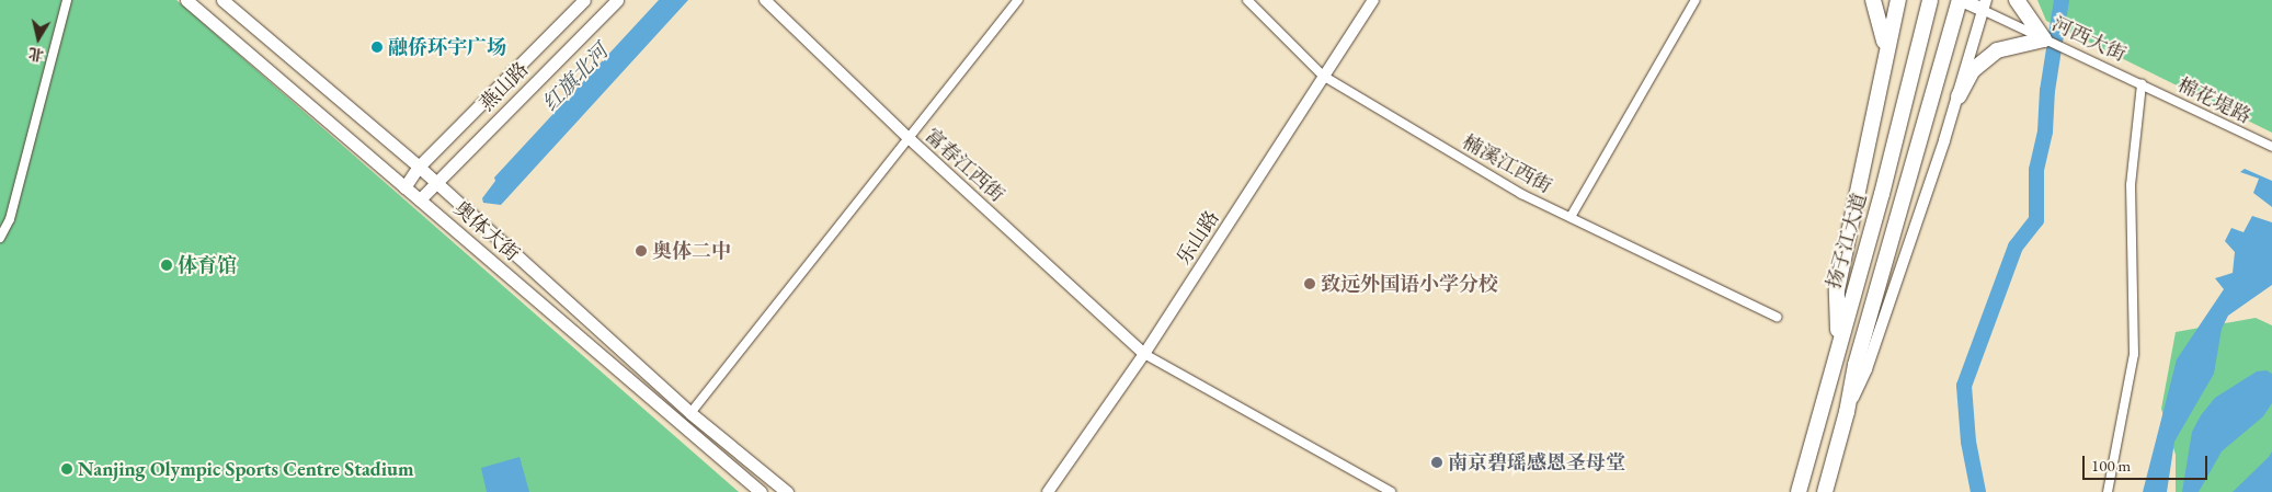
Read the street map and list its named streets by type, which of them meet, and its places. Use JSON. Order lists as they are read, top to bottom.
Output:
{
  "streets": {
    "highway": ["扬子江大道"],
    "main road": ["河西大街", "燕山路", "奥体大街"],
    "street": [
      "棉花堤路",
      "楠溪江西街",
      "富春江西街",
      "乐山路"
    ]
  },
  "crossings": [
    ["河西大街", "棉花堤路"],
    ["燕山路", "奥体大街"],
    ["楠溪江西街", "乐山路"],
    ["富春江西街", "乐山路"]
  ],
  "water": ["红旗北河"],
  "places": [
    "融侨环宇广场",
    "奥体二中",
    "体育馆",
    "致远外国语小学分校",
    "南京碧瑶感恩圣母堂",
    "Nanjing Olympic Sports Centre Stadium"
  ],
  "scale_bar": "100 m",
  "north": "bottom"
}
